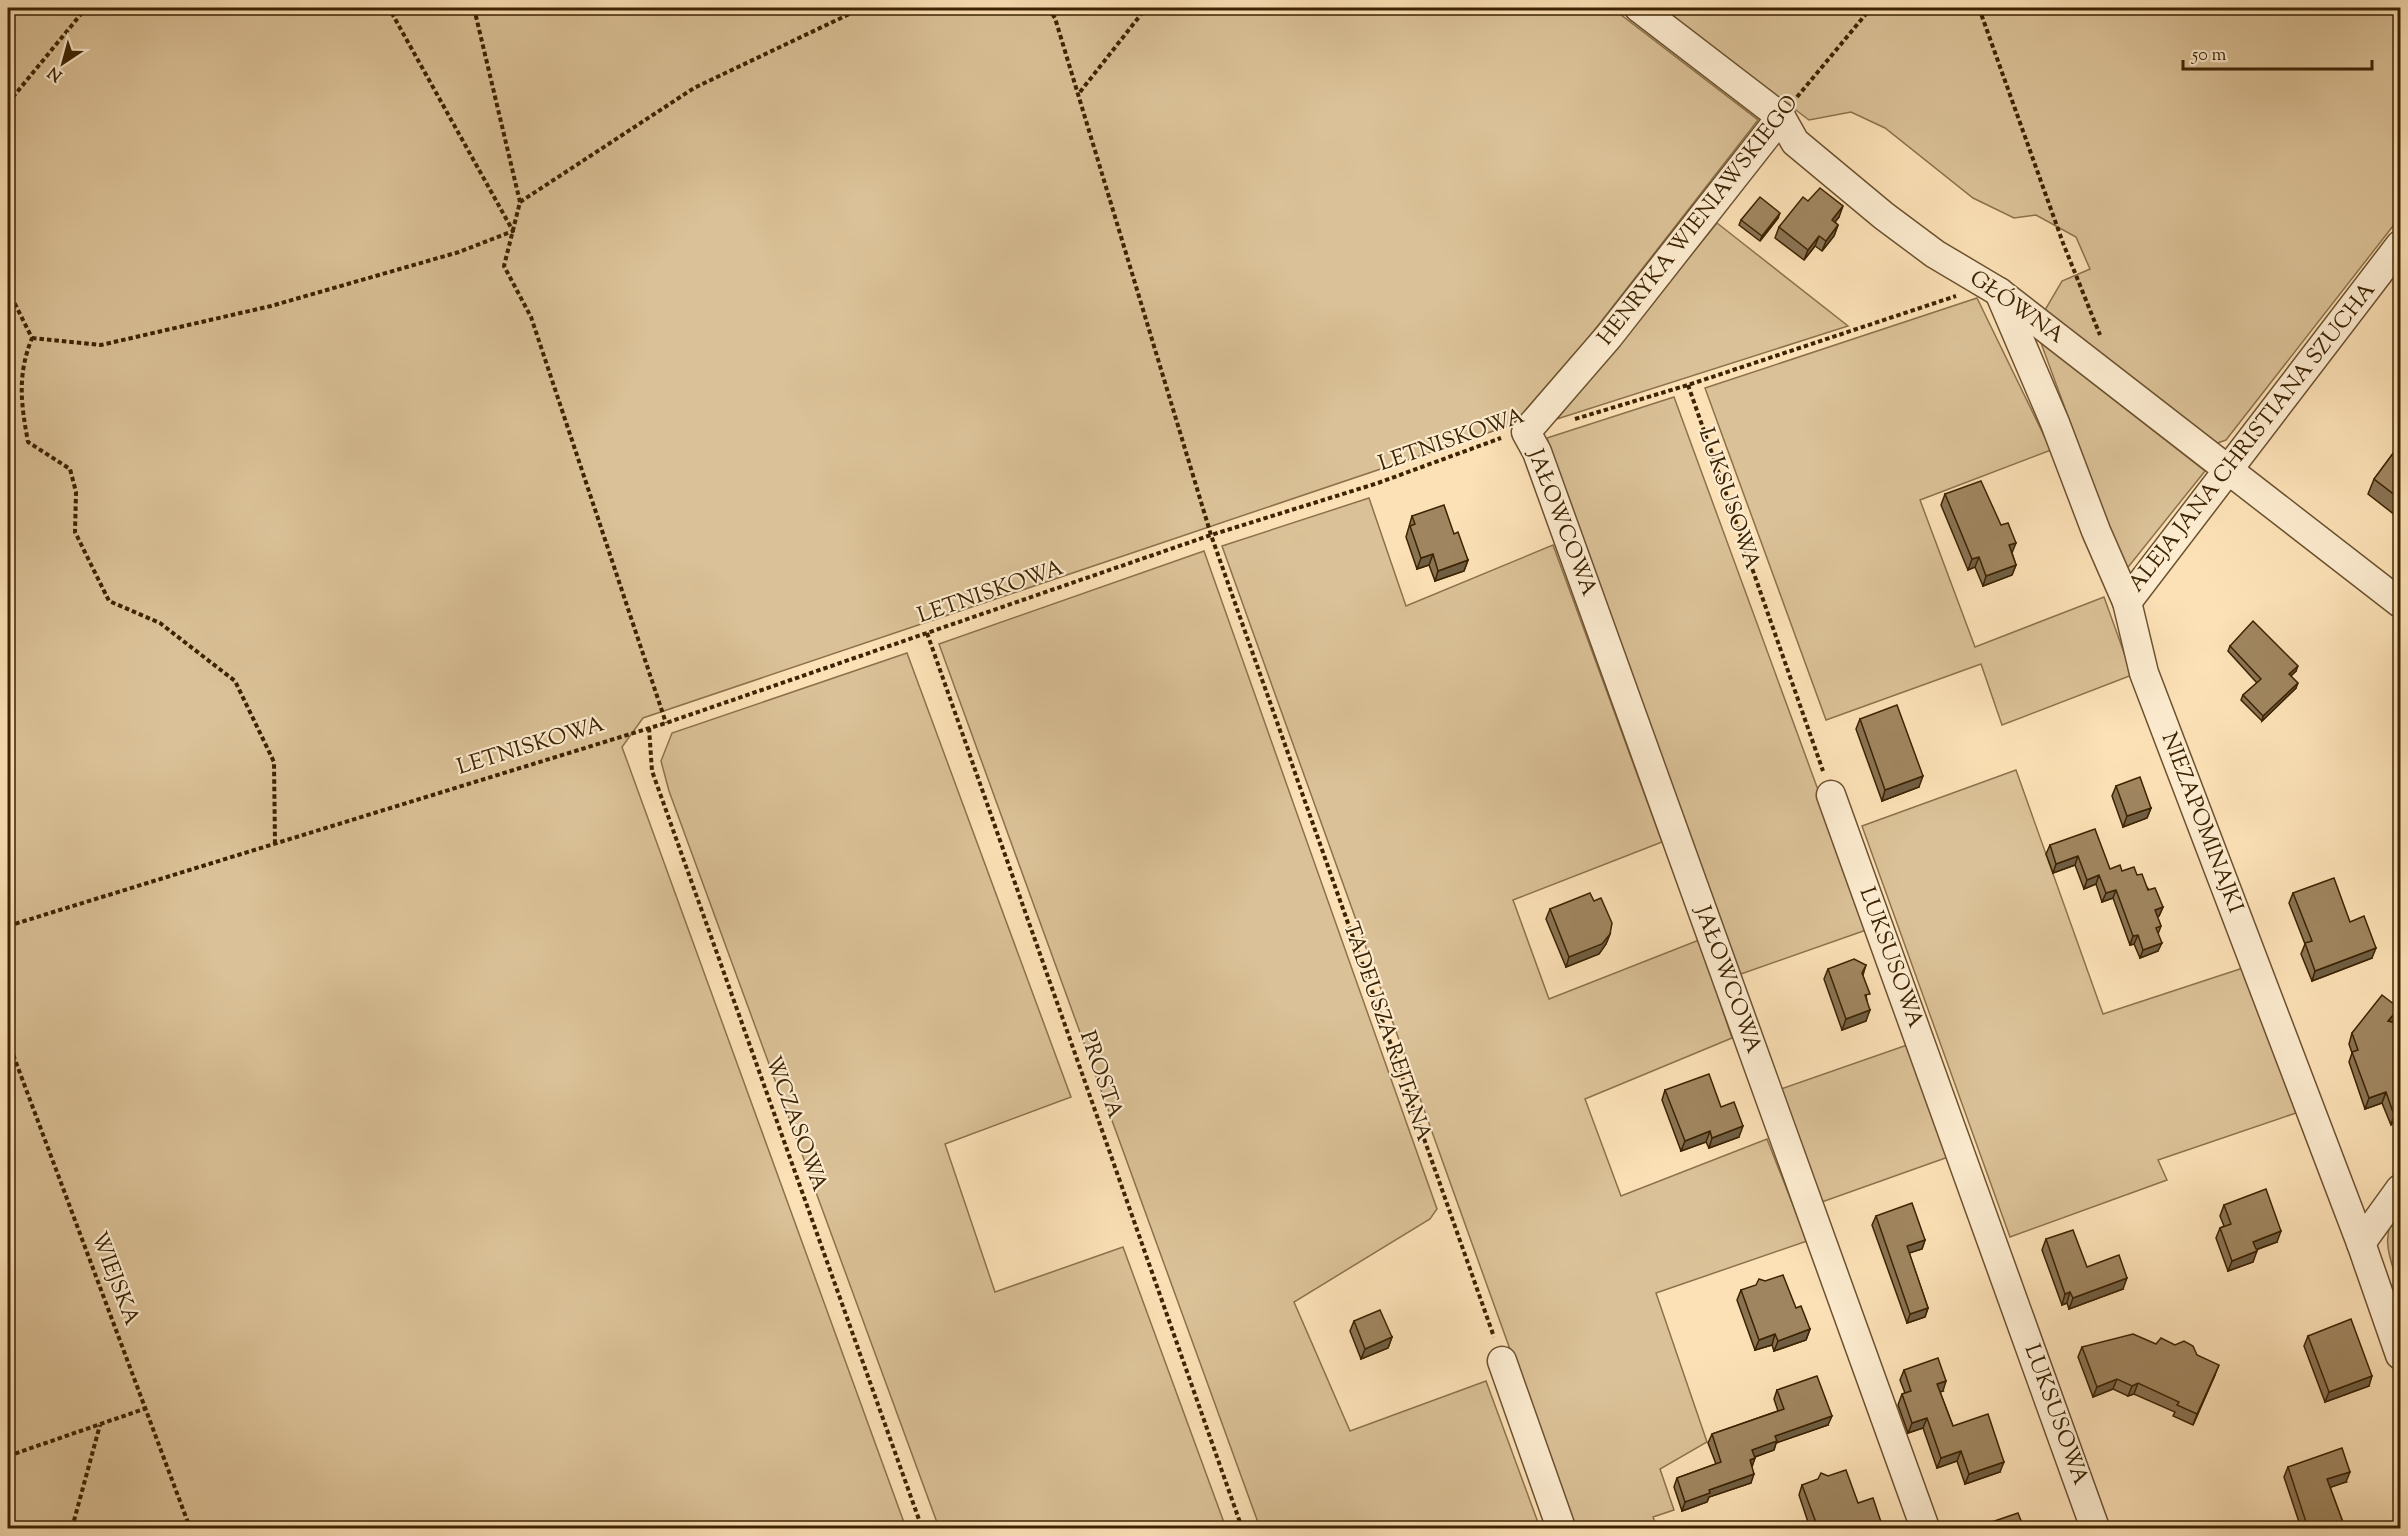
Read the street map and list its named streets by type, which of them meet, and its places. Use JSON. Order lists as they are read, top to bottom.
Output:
{
  "streets": {
    "street": [
      "HENRYKA WIENIAWSKIEGO",
      "GŁÓWNA",
      "ALEJA JANA CHRISTIANA SZUCHA",
      "LUKSUSOWA",
      "JAŁOWCOWA",
      "NIEZAPOMINAJKI"
    ],
    "path": [
      "LETNISKOWA",
      "TADEUSZA REJTANA",
      "PROSTA",
      "WCZASOWA",
      "WIEJSKA"
    ]
  },
  "crossings": [
    ["HENRYKA WIENIAWSKIEGO", "GŁÓWNA"],
    ["HENRYKA WIENIAWSKIEGO", "LETNISKOWA"],
    ["HENRYKA WIENIAWSKIEGO", "JAŁOWCOWA"],
    ["GŁÓWNA", "ALEJA JANA CHRISTIANA SZUCHA"],
    ["GŁÓWNA", "NIEZAPOMINAJKI"],
    ["ALEJA JANA CHRISTIANA SZUCHA", "NIEZAPOMINAJKI"],
    ["LETNISKOWA", "JAŁOWCOWA"],
    ["LETNISKOWA", "TADEUSZA REJTANA"],
    ["LETNISKOWA", "PROSTA"],
    ["LETNISKOWA", "WCZASOWA"]
  ],
  "scale_bar": "50 m",
  "north": "bottom left"
}
